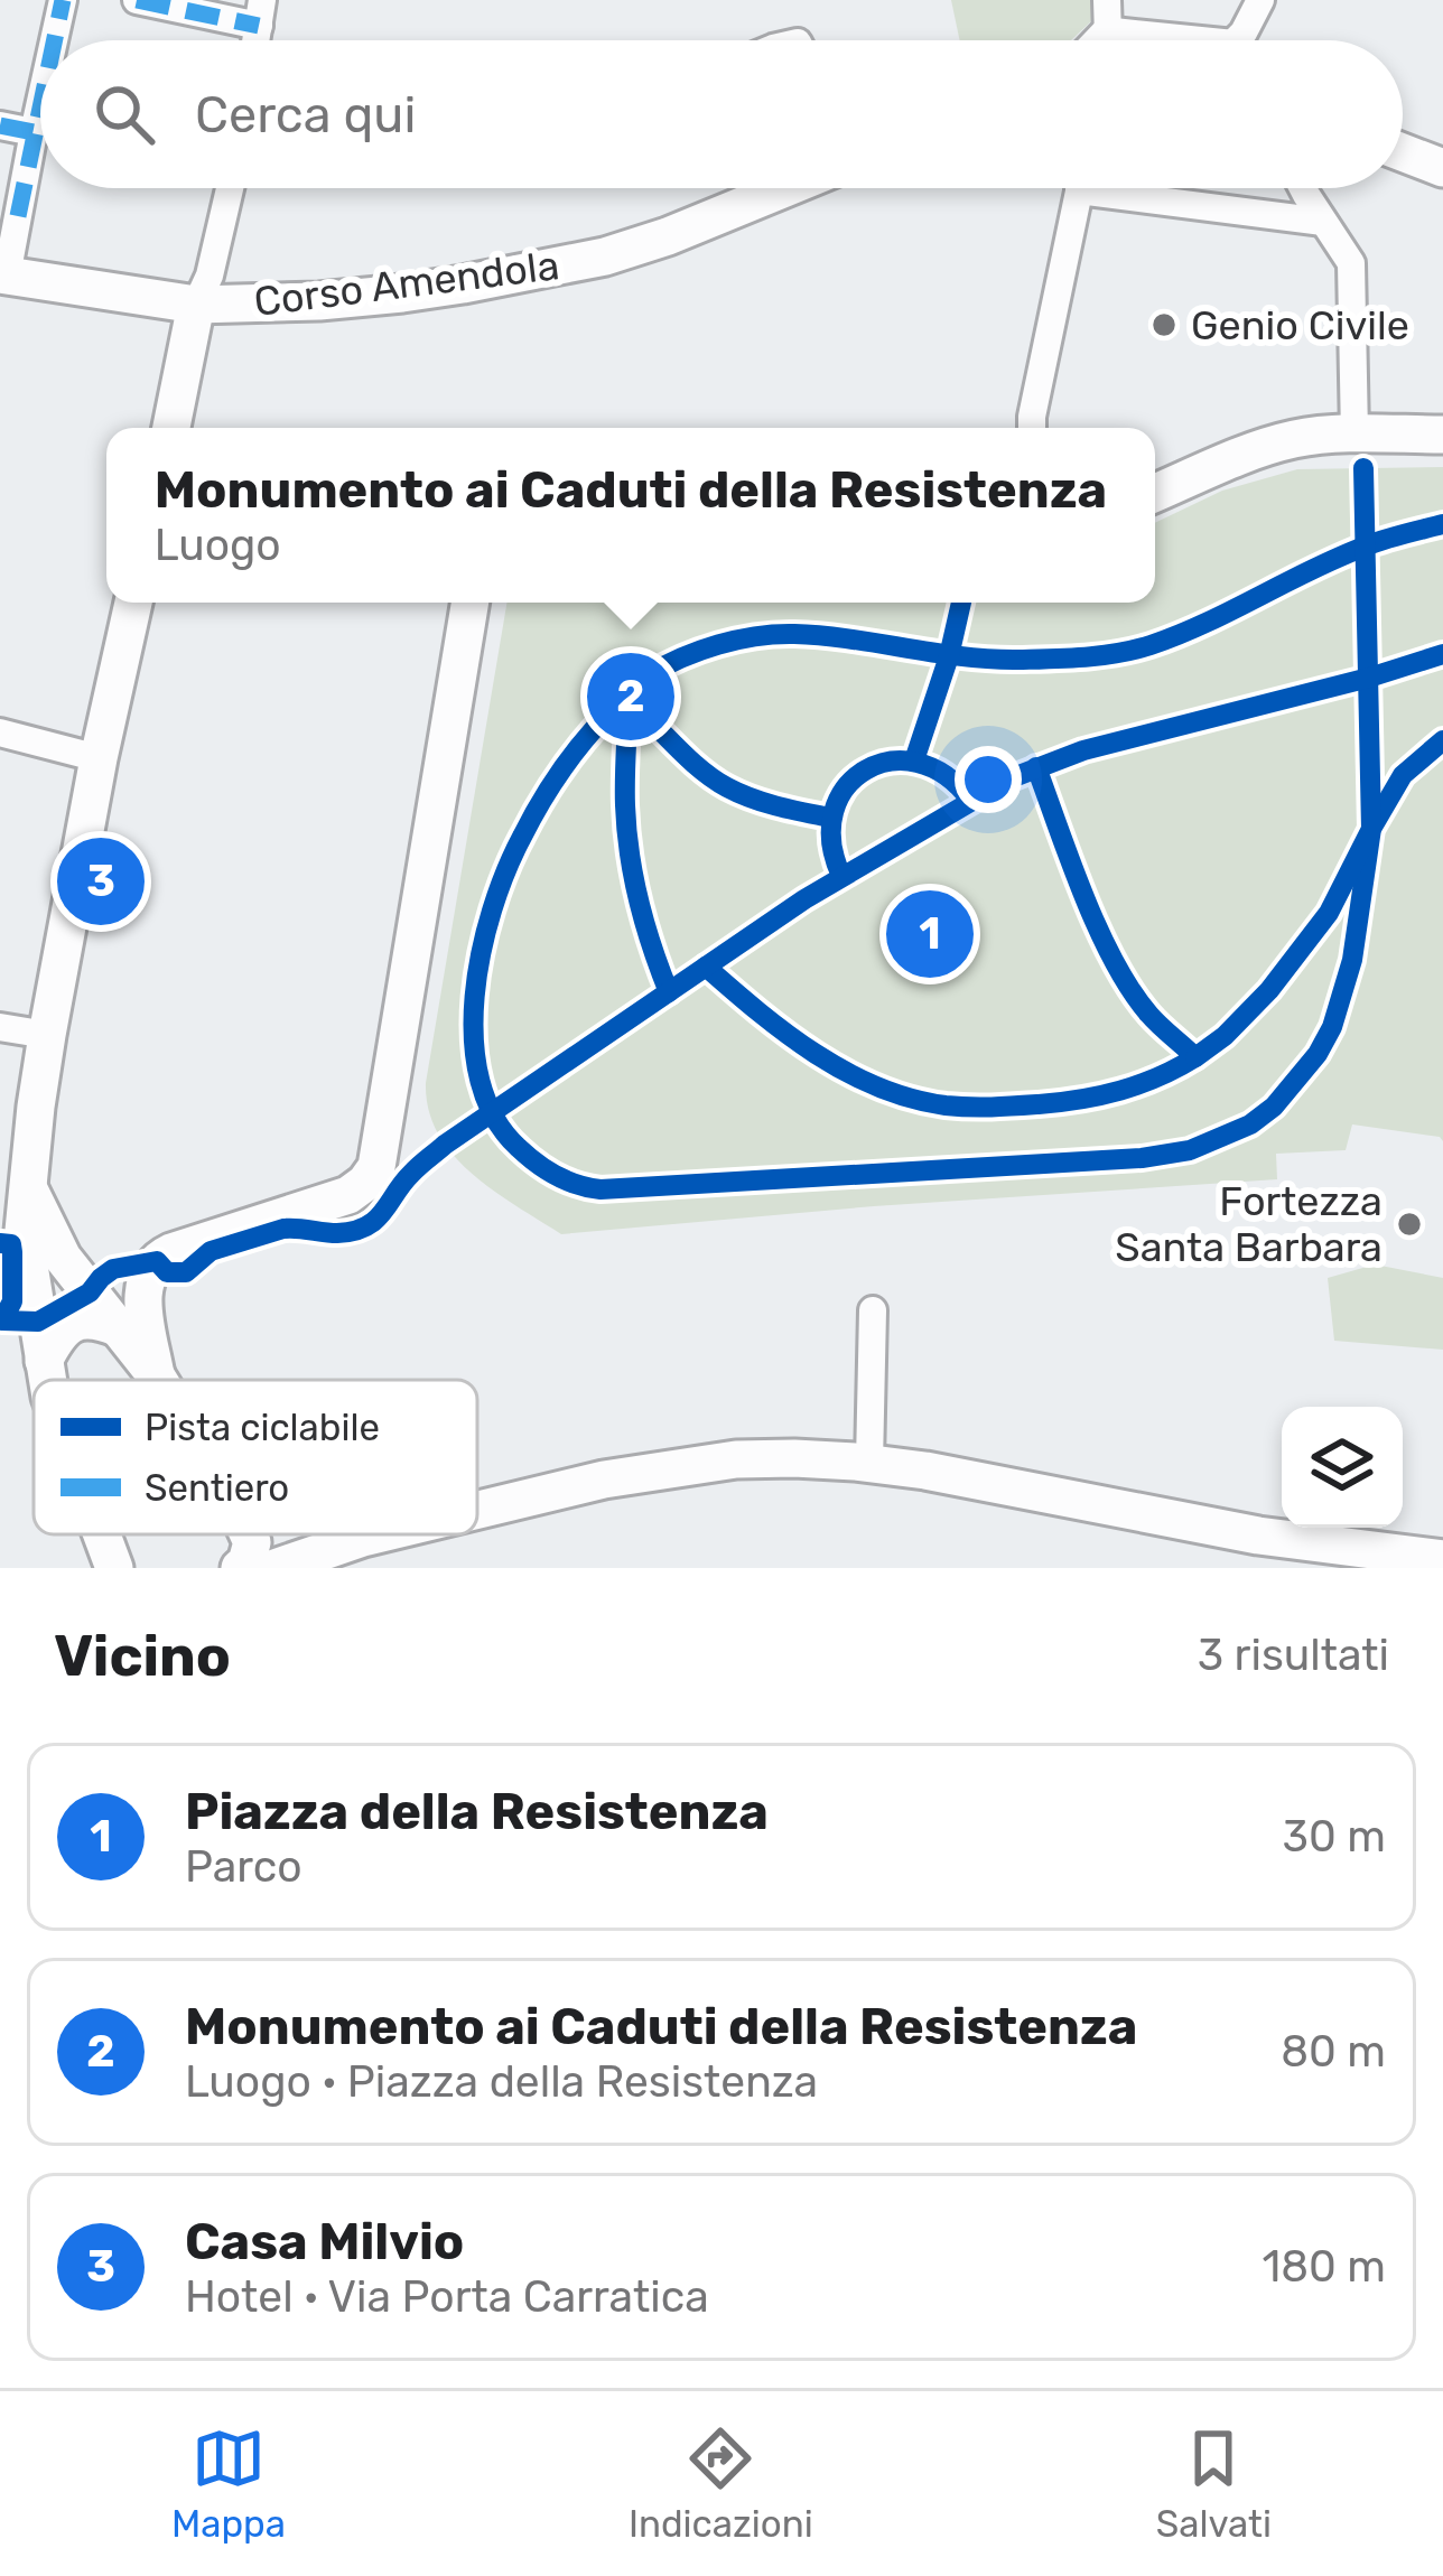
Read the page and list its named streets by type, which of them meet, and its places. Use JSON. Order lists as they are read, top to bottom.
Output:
{
  "streets": {
    "street": ["Corso Amendola"]
  },
  "places": ["Genio Civile", "Fortezza Santa Barbara"],
  "legend": ["Pista ciclabile", "Sentiero"],
  "page": {
    "search": "Cerca qui",
    "popup": ["Monumento ai Caduti della Resistenza", "Luogo"],
    "pins": ["2", "3", "1"],
    "heading": ["Vicino", "3 risultati"],
    "list": [
      {
        "mark": "1",
        "name": "Piazza della Resistenza",
        "note": "Parco",
        "value": "30 m"
      },
      {
        "mark": "2",
        "name": "Monumento ai Caduti della Resistenza",
        "note": "Luogo · Piazza della Resistenza",
        "value": "80 m"
      },
      {
        "mark": "3",
        "name": "Casa Milvio",
        "note": "Hotel · Via Porta Carratica",
        "value": "180 m"
      }
    ],
    "nav": ["Mappa", "Indicazioni", "Salvati"]
  }
}
